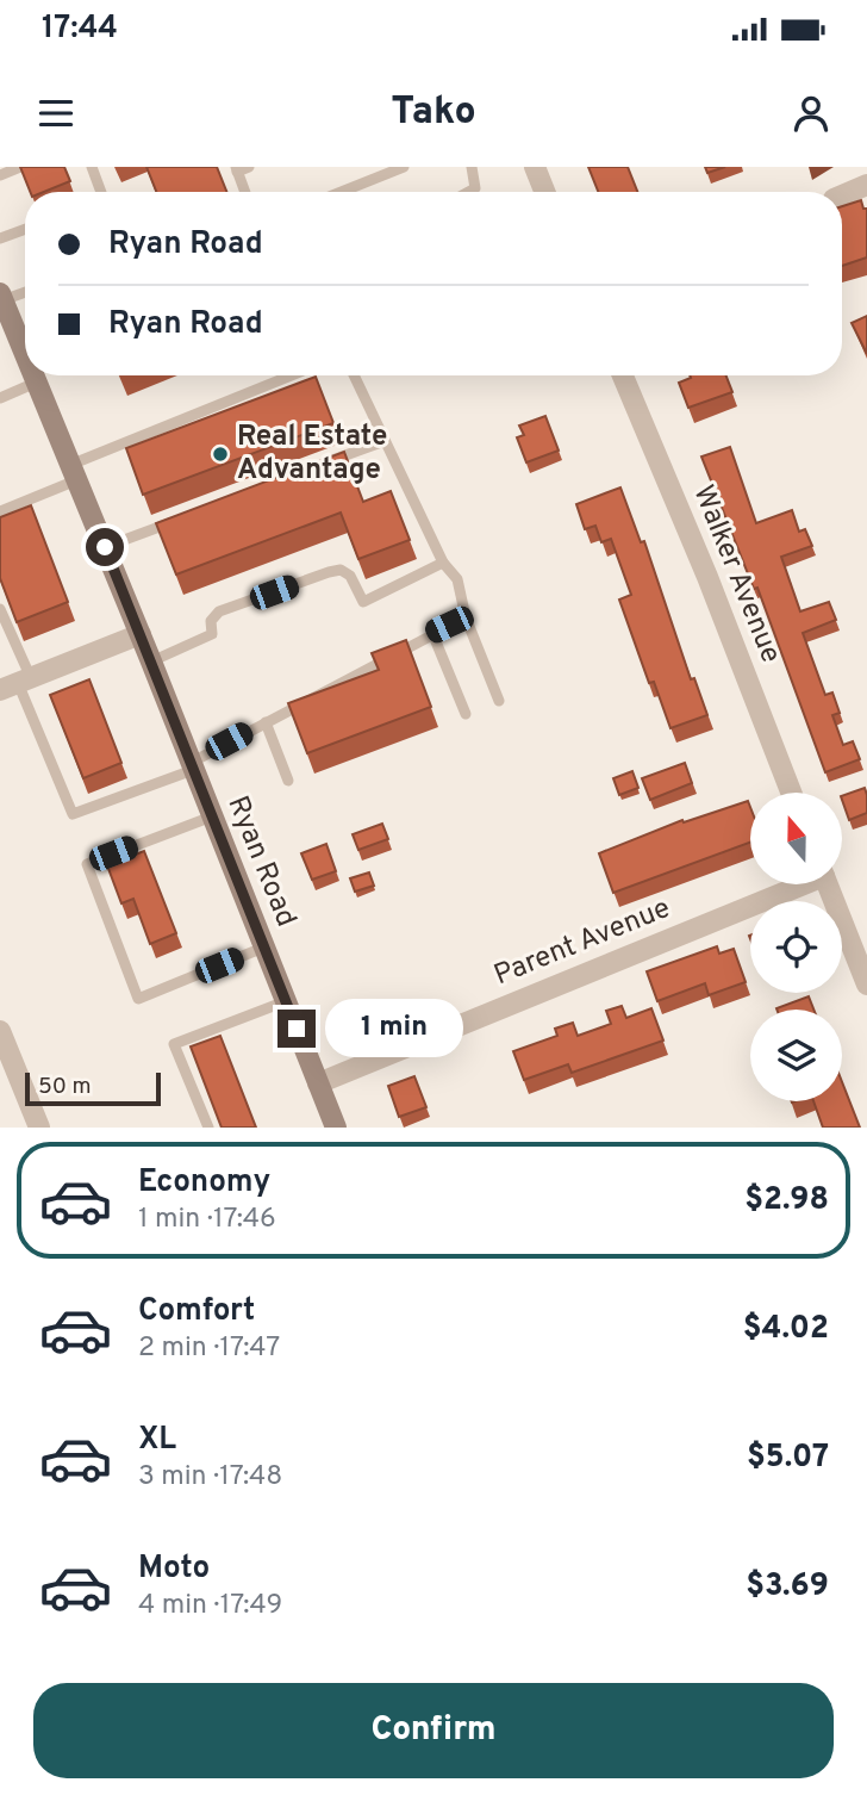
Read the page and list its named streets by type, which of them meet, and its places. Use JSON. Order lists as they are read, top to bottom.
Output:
{
  "streets": {
    "main road": ["Ryan Road"],
    "street": ["Walker Avenue", "Parent Avenue"]
  },
  "crossings": [
    ["Ryan Road", "Parent Avenue"]
  ],
  "places": ["Real Estate Advantage"],
  "scale_bar": "50 m",
  "north": "top",
  "page": {
    "status": "17:44",
    "header": "Tako",
    "banner": ["Ryan Road", "Ryan Road"],
    "bubble": "1 min",
    "scale": "50 m",
    "list": [
      {
        "name": "Economy",
        "note": "1 min · 17:46",
        "value": "$2.98"
      },
      {
        "name": "Comfort",
        "note": "2 min · 17:47",
        "value": "$4.02"
      },
      {
        "name": "XL",
        "note": "3 min · 17:48",
        "value": "$5.07"
      },
      {
        "name": "Moto",
        "note": "4 min · 17:49",
        "value": "$3.69"
      }
    ],
    "buttons": "Confirm"
  }
}
